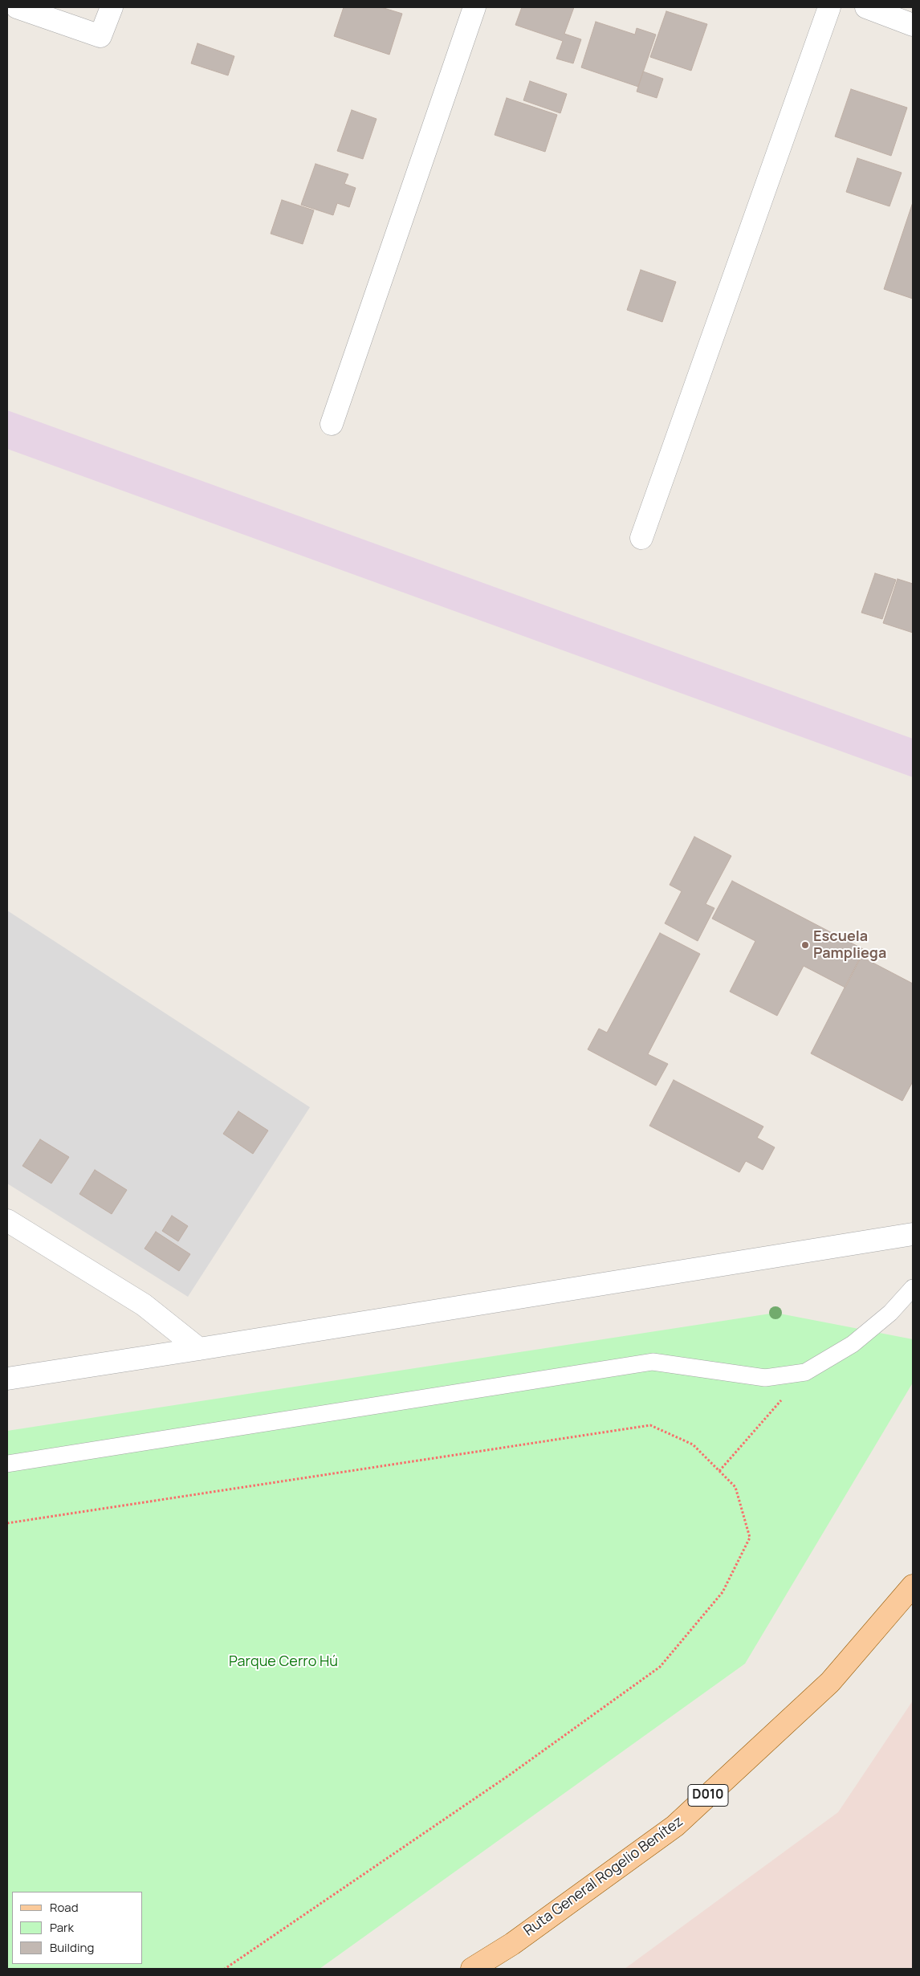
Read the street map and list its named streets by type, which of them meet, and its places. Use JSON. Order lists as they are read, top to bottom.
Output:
{
  "streets": {
    "main road": ["D010", "Ruta General Rogelio Benítez"]
  },
  "parks": ["Parque Cerro Hú"],
  "places": ["Escuela Pampliega"],
  "legend": ["Road", "Park", "Building"]
}
